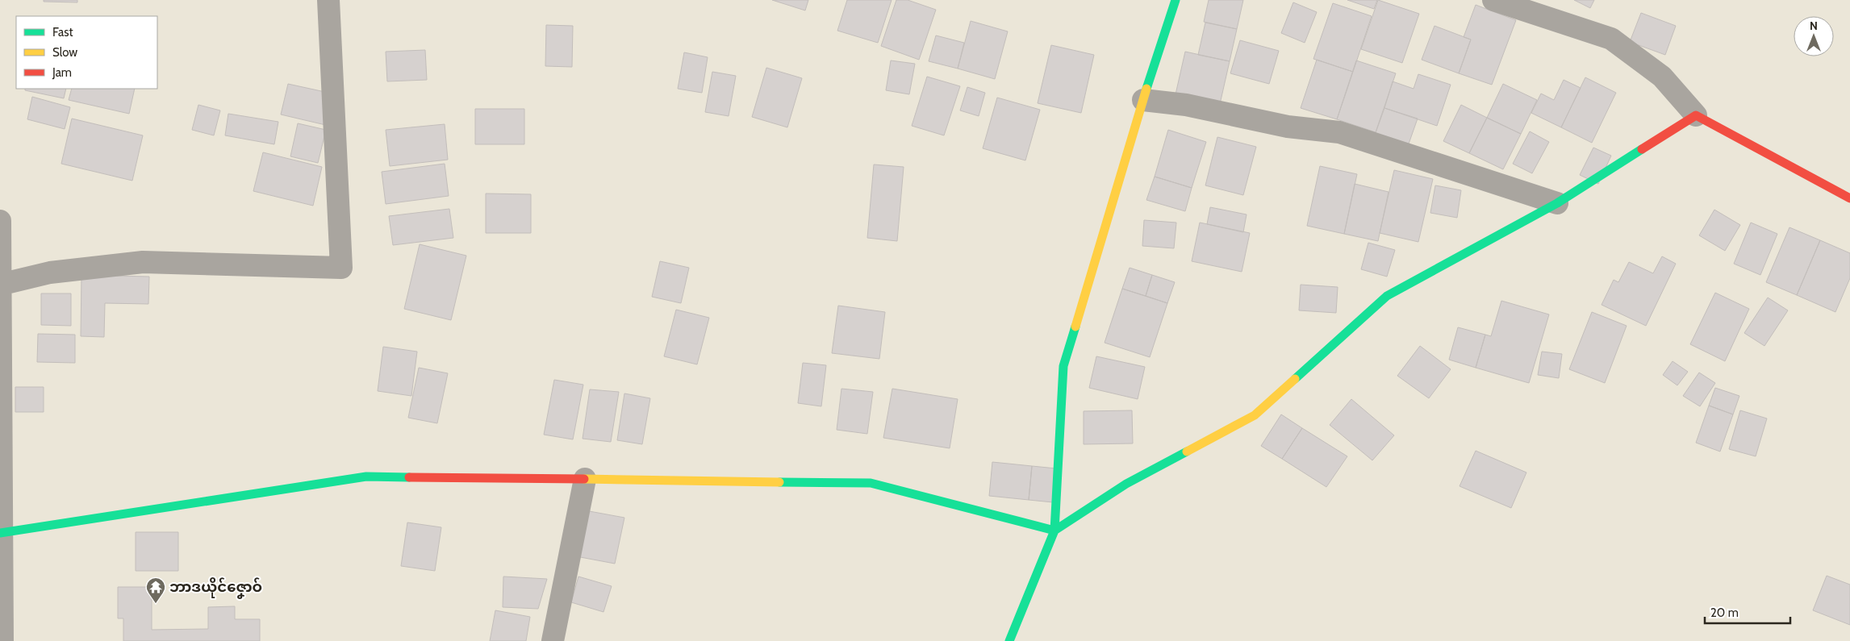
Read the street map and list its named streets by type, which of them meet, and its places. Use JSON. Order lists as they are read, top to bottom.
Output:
{
  "places": {
    "temple": ["ဘာဒယိုင်ဇၞောဝ်"]
  },
  "legend": ["Fast", "Slow", "Jam"],
  "scale_bar": "20 m",
  "north": "top"
}
